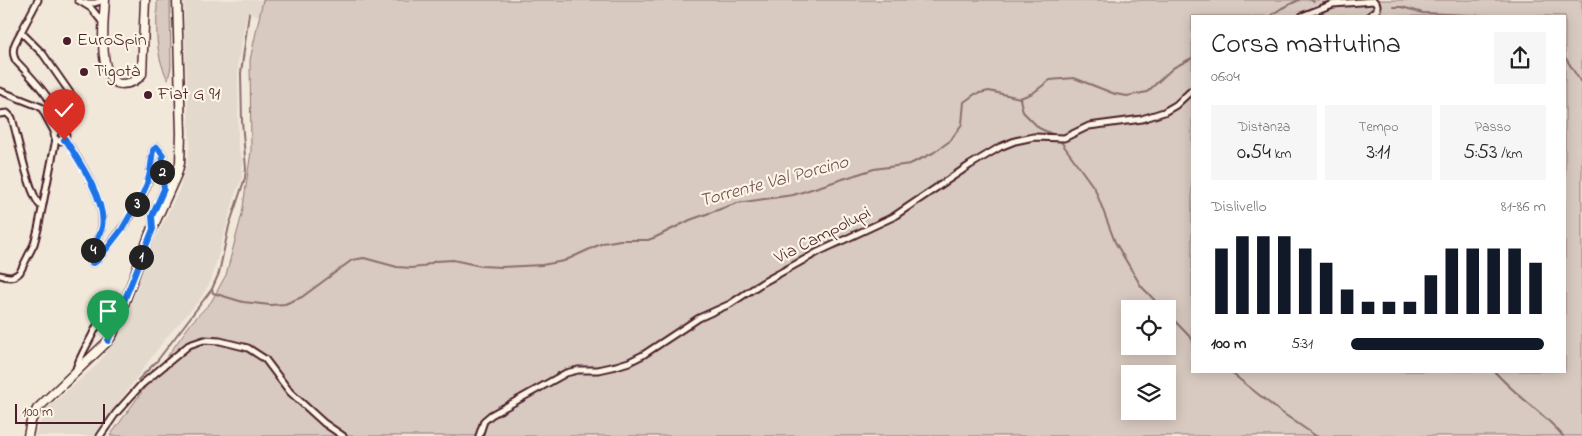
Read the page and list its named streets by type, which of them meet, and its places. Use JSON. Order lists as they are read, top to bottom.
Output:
{
  "streets": {
    "street": ["Via Campolupi"]
  },
  "water": ["Torrente Val Porcino"],
  "places": ["EuroSpin", "Tigotà", "Fiat G 91"],
  "scale_bar": "100 m",
  "page": {
    "heading": ["Corsa mattutina", "06:04"],
    "stats": [
      ["Distanza", "0.54 km"],
      ["Tempo", "3:11"],
      ["Passo", "5:53 /km"]
    ],
    "pins": [
      "2",
      "3",
      "4",
      "1"
    ],
    "chart": ["Dislivello", "81–86 m"],
    "list": [
      {
        "name": "100 m",
        "note": "5:31"
      }
    ],
    "scale": "100 m"
  }
}
